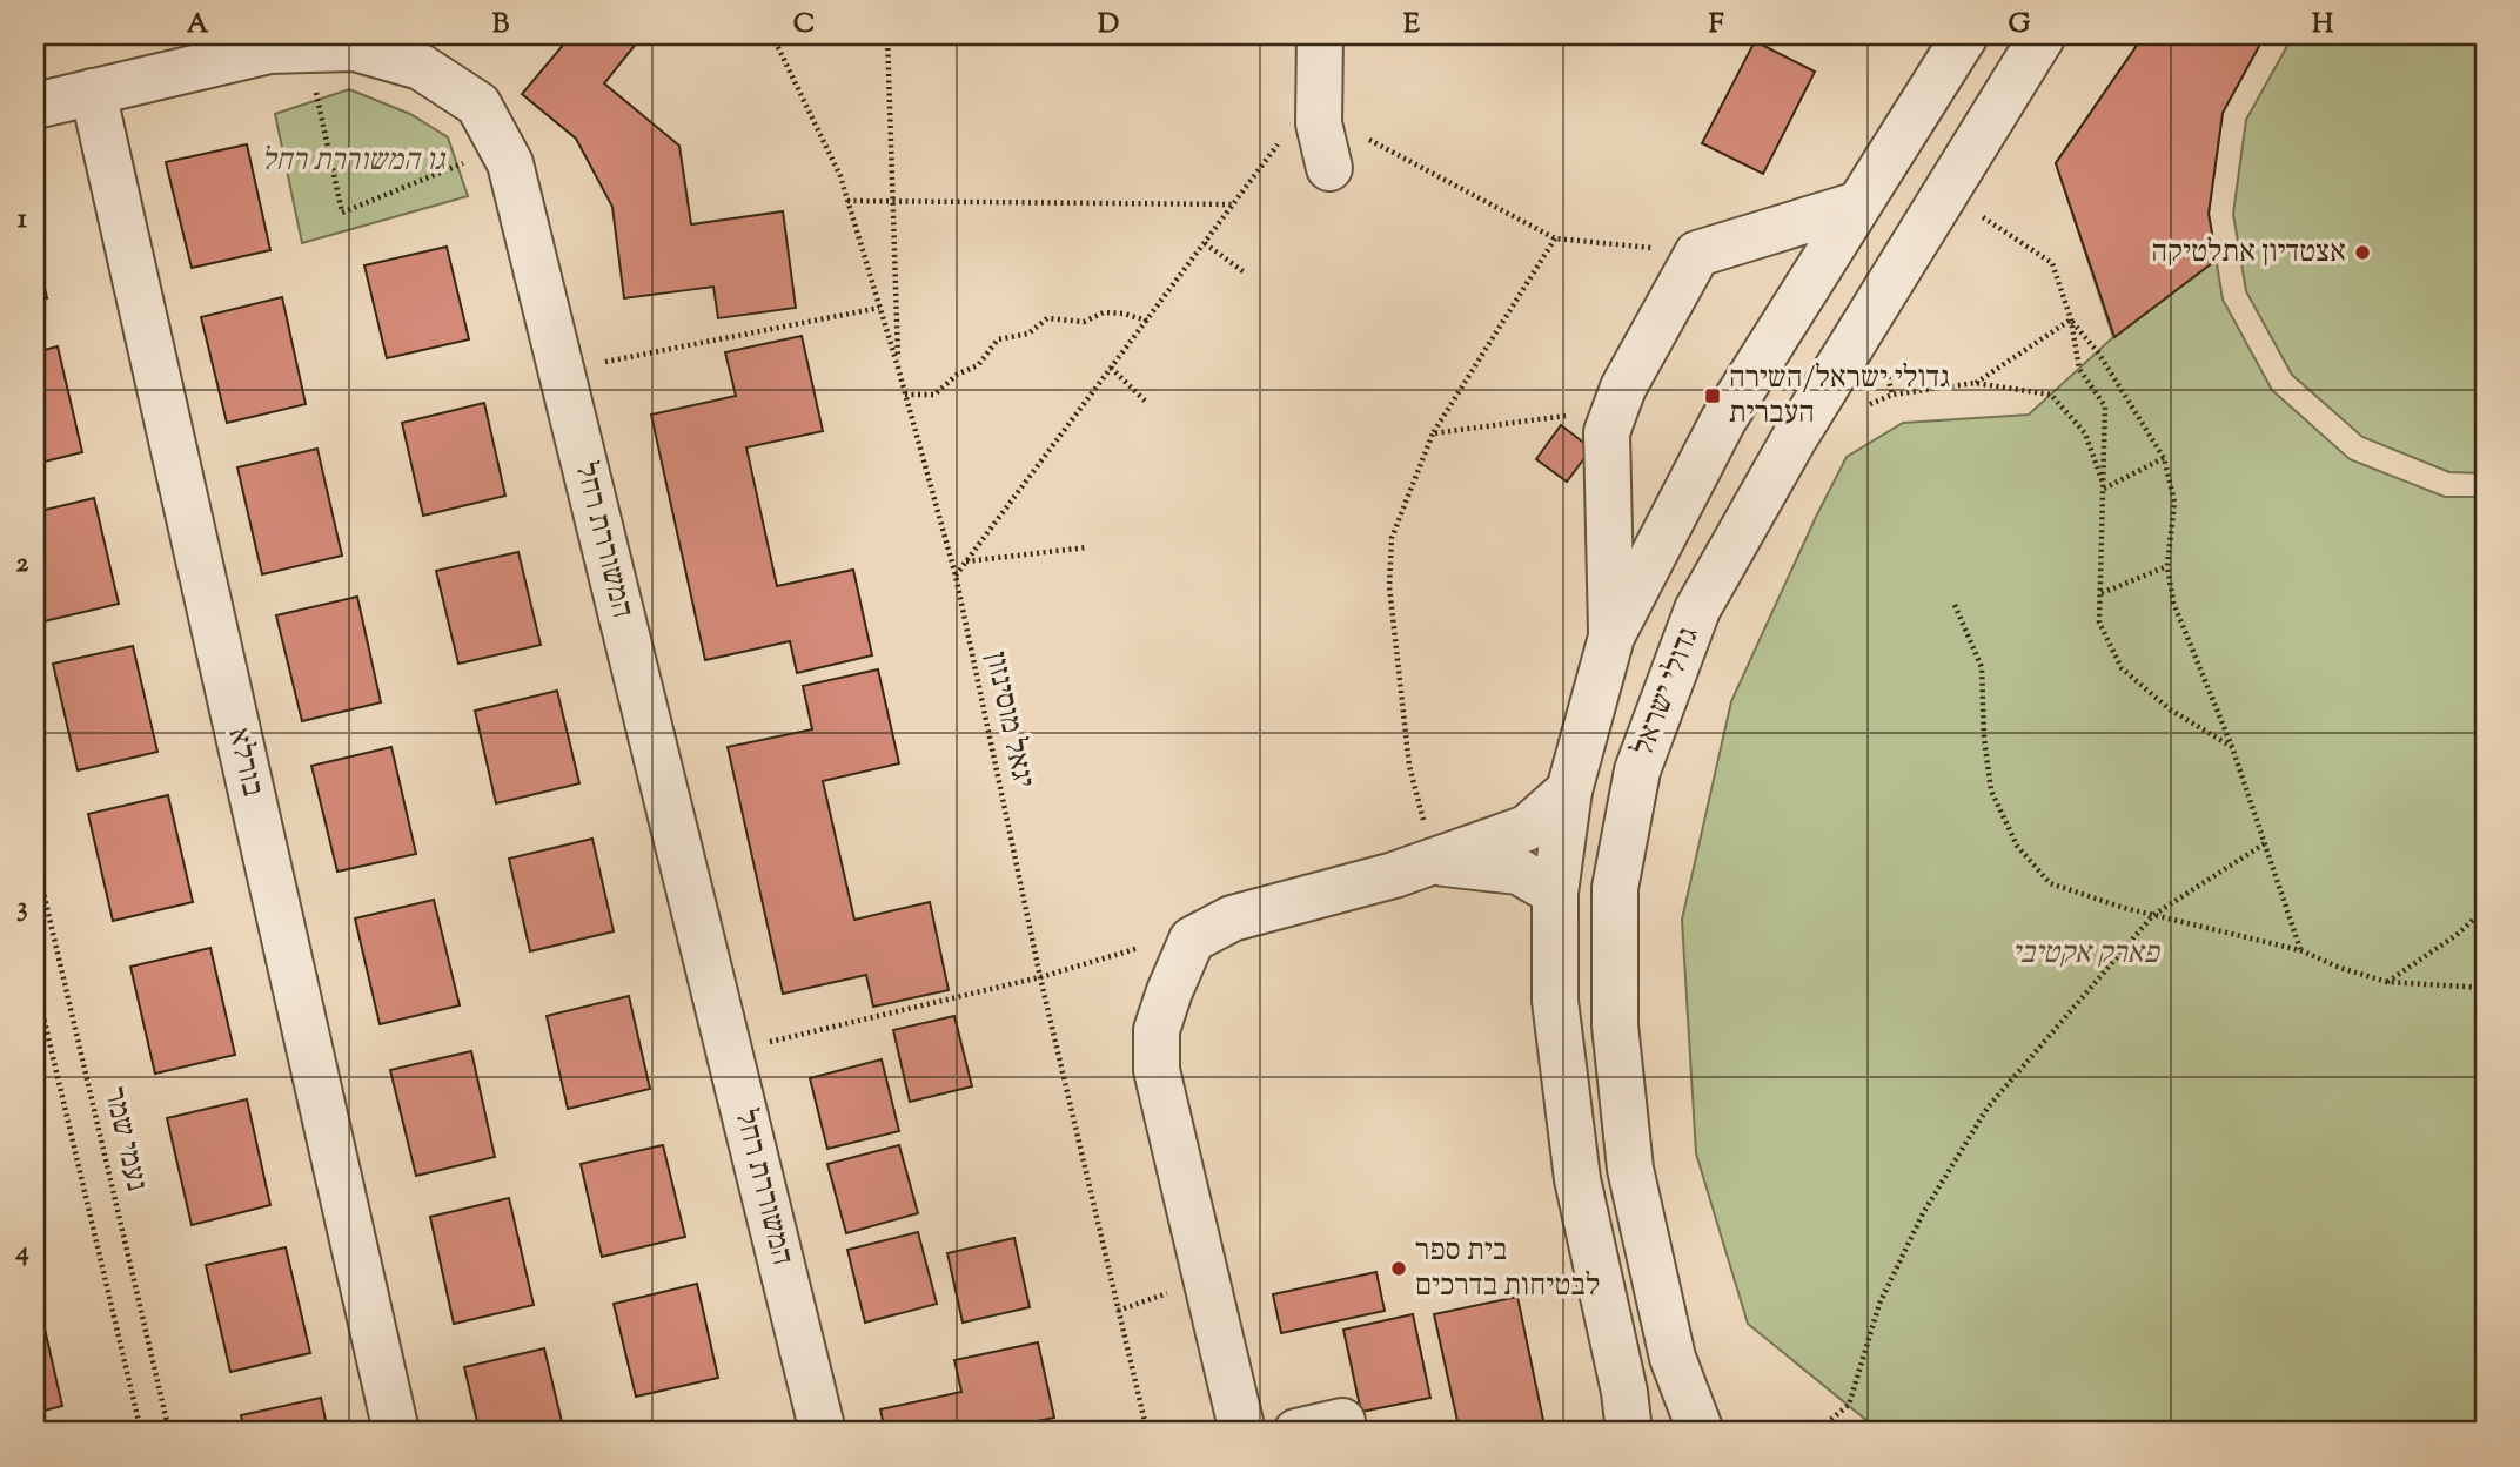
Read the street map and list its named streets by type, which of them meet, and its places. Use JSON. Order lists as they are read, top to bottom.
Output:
{
  "streets": {
    "street": ["המשוררת רחל", "גדולי ישראל", "בורלא"],
    "path": ["יגאל מוסינזון", "נעמי שמר"]
  },
  "crossings": [
    ["המשוררת רחל", "בורלא"]
  ],
  "parks": ["גו המשוררת רחל", "פארק אקטיבי"],
  "places": {
    "other": ["אצטדיון אתלטיקה", "בית ספר לבטיחות בדרכים"],
    "transit": ["גדולי ישראל/השירה העברית"]
  },
  "grid": {
    "columns": [
      "A",
      "B",
      "C",
      "D",
      "E",
      "F",
      "G",
      "H"
    ],
    "rows": [
      "1",
      "2",
      "3",
      "4"
    ]
  }
}
